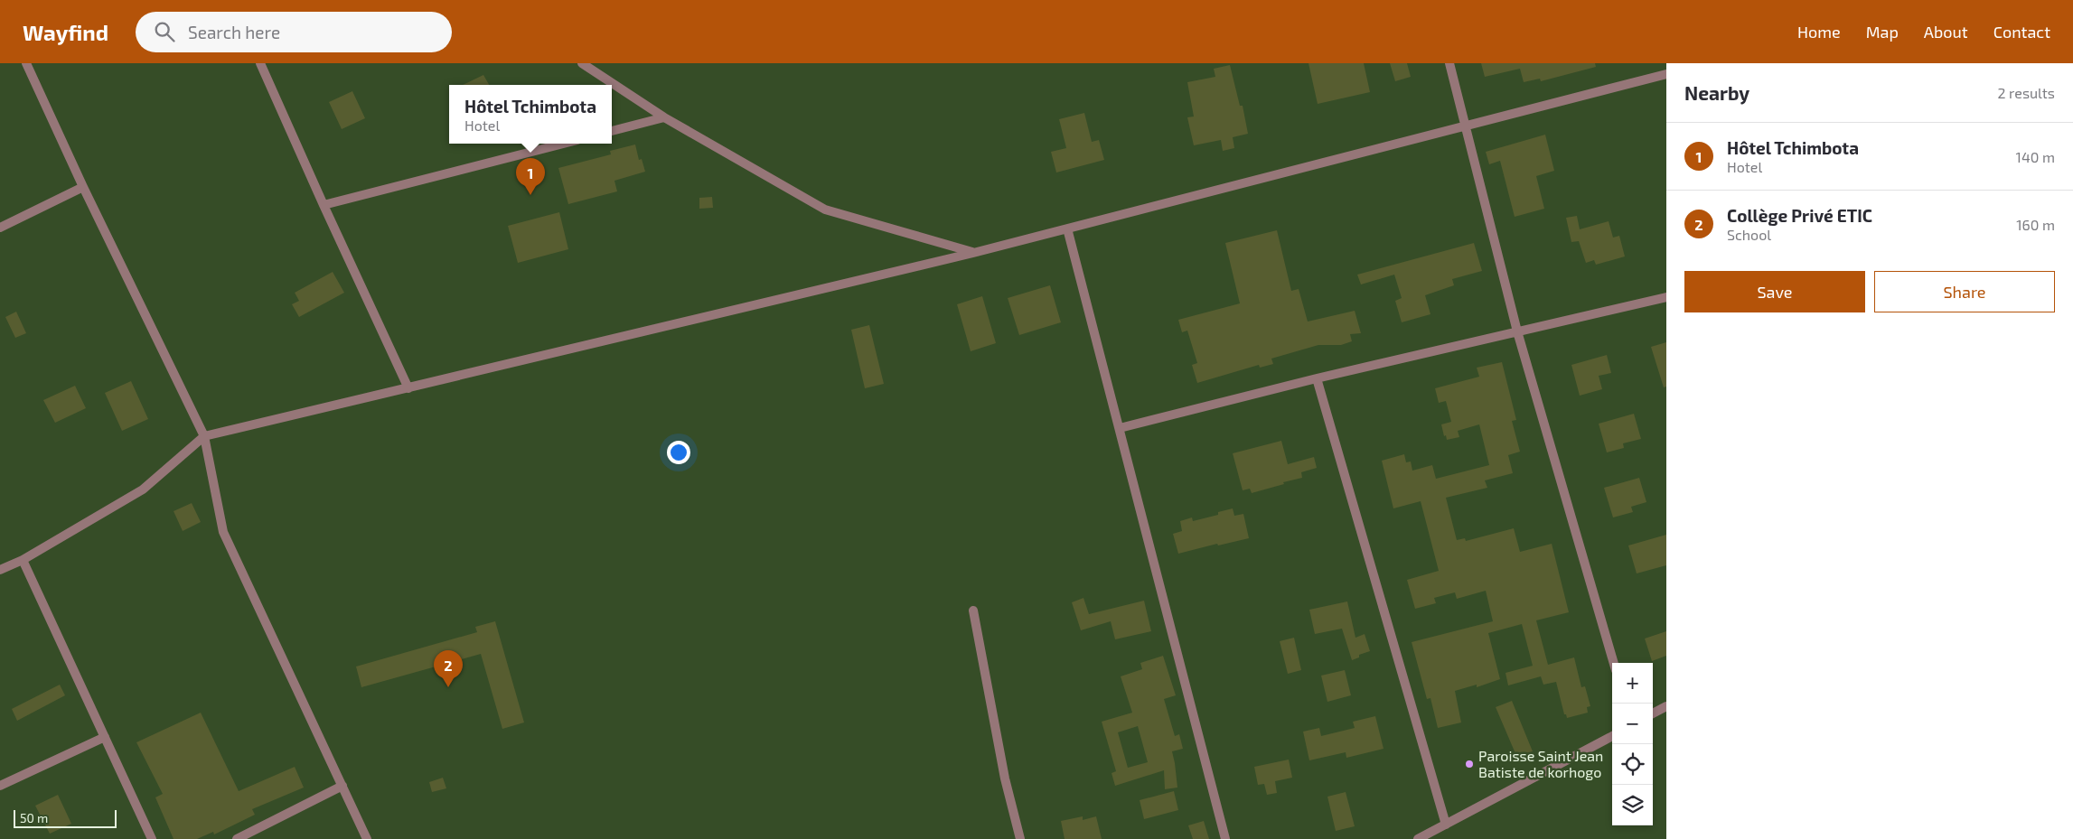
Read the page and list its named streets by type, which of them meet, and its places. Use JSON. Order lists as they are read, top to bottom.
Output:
{
  "places": ["Paroisse Saint Jean Batiste de korhogo"],
  "scale_bar": "50 m",
  "page": {
    "header": "Wayfind",
    "search": "Search here",
    "nav": [
      "Home",
      "Map",
      "About",
      "Contact"
    ],
    "heading": ["Nearby", "2 results"],
    "popup": ["Hôtel Tchimbota", "Hotel"],
    "list": [
      {
        "mark": "1",
        "name": "Hôtel Tchimbota",
        "note": "Hotel",
        "value": "140 m"
      },
      {
        "mark": "2",
        "name": "Collège Privé ETIC",
        "note": "School",
        "value": "160 m"
      }
    ],
    "pins": ["1", "2"],
    "buttons": ["Save", "Share"],
    "map_buttons": ["+", "−"],
    "scale": "50 m"
  }
}
